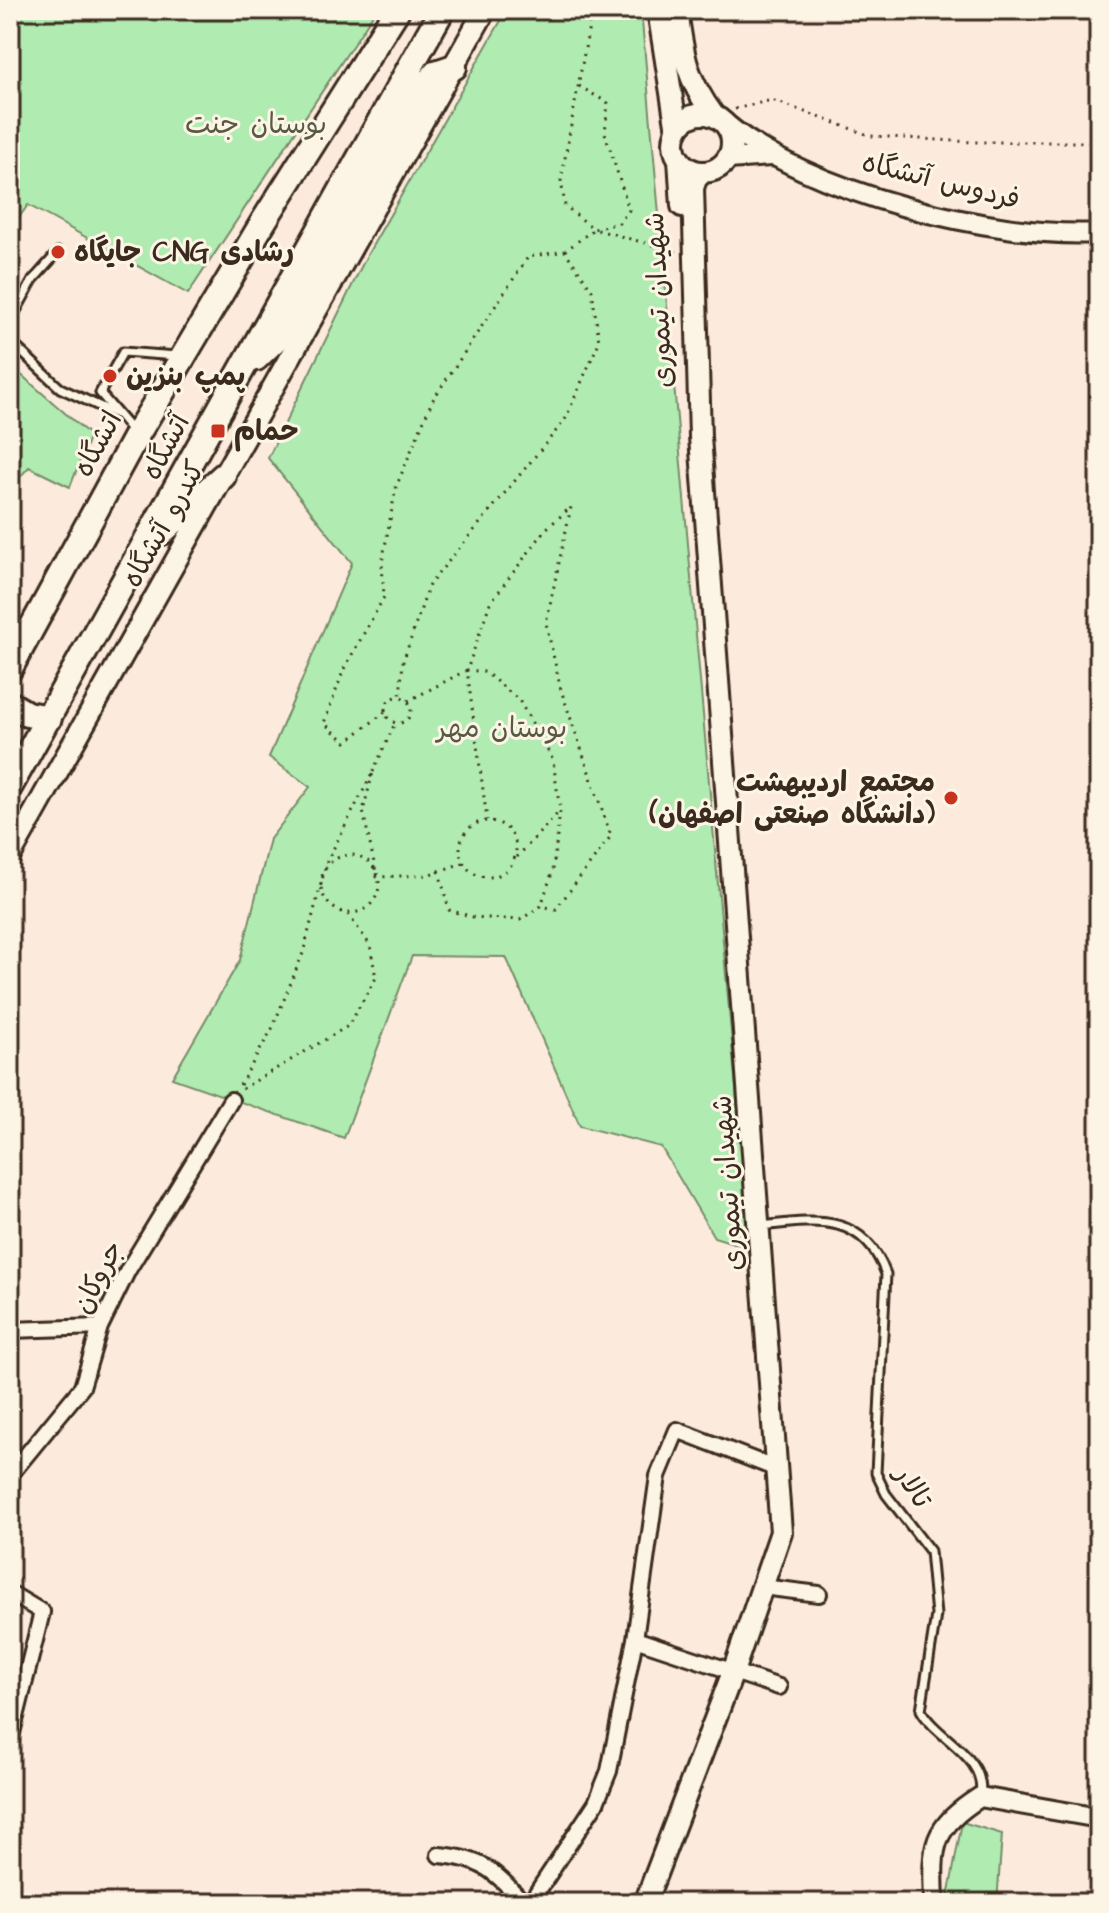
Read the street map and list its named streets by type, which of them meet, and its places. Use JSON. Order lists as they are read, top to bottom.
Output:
{
  "streets": {
    "main road": [
      "شهیدان تیموری",
      "اتشگاه",
      "آتشگاه",
      "کندرو آتشگاه"
    ],
    "street": ["فردوس آتشگاه", "جروکان"],
    "lane": ["تالار"]
  },
  "crossings": [
    ["فردوس آتشگاه", "شهیدان تیموری"],
    ["شهیدان تیموری", "تالار"]
  ],
  "parks": ["بوستان جنت", "بوستان مهر"],
  "places": {
    "other": ["جایگاه CNG رشادی", "پمپ بنزین", "مجتمع اردیبهشت (دانشگاه صنعتی اصفهان)"],
    "transit": ["حمام"]
  }
}
